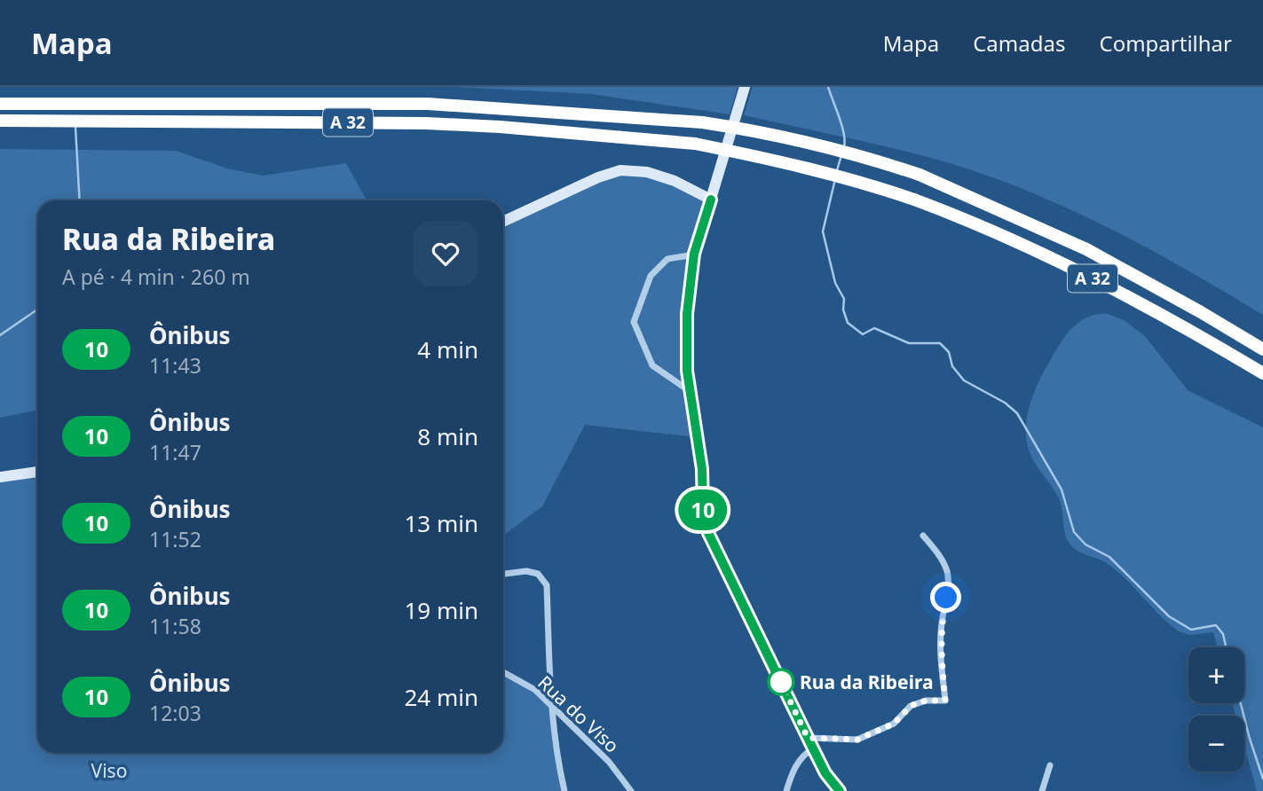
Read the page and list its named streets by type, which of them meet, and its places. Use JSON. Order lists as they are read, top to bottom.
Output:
{
  "streets": {
    "highway": ["A 32"],
    "street": ["Rua do Viso"]
  },
  "parks": ["Viso"],
  "places": ["Rua da Ribeira"],
  "lines": ["bus line 10"],
  "page": {
    "header": "Mapa",
    "nav": ["Mapa", "Camadas", "Compartilhar"],
    "on_map": "10",
    "heading": ["Rua da Ribeira", "A pé · 4 min · 260 m"],
    "list": [
      {
        "mark": "10",
        "name": "Ônibus",
        "note": "11:43",
        "value": "4 min"
      },
      {
        "mark": "10",
        "name": "Ônibus",
        "note": "11:47",
        "value": "8 min"
      },
      {
        "mark": "10",
        "name": "Ônibus",
        "note": "11:52",
        "value": "13 min"
      },
      {
        "mark": "10",
        "name": "Ônibus",
        "note": "11:58",
        "value": "19 min"
      },
      {
        "mark": "10",
        "name": "Ônibus",
        "note": "12:03",
        "value": "24 min"
      }
    ],
    "map_buttons": ["+", "−"]
  }
}
